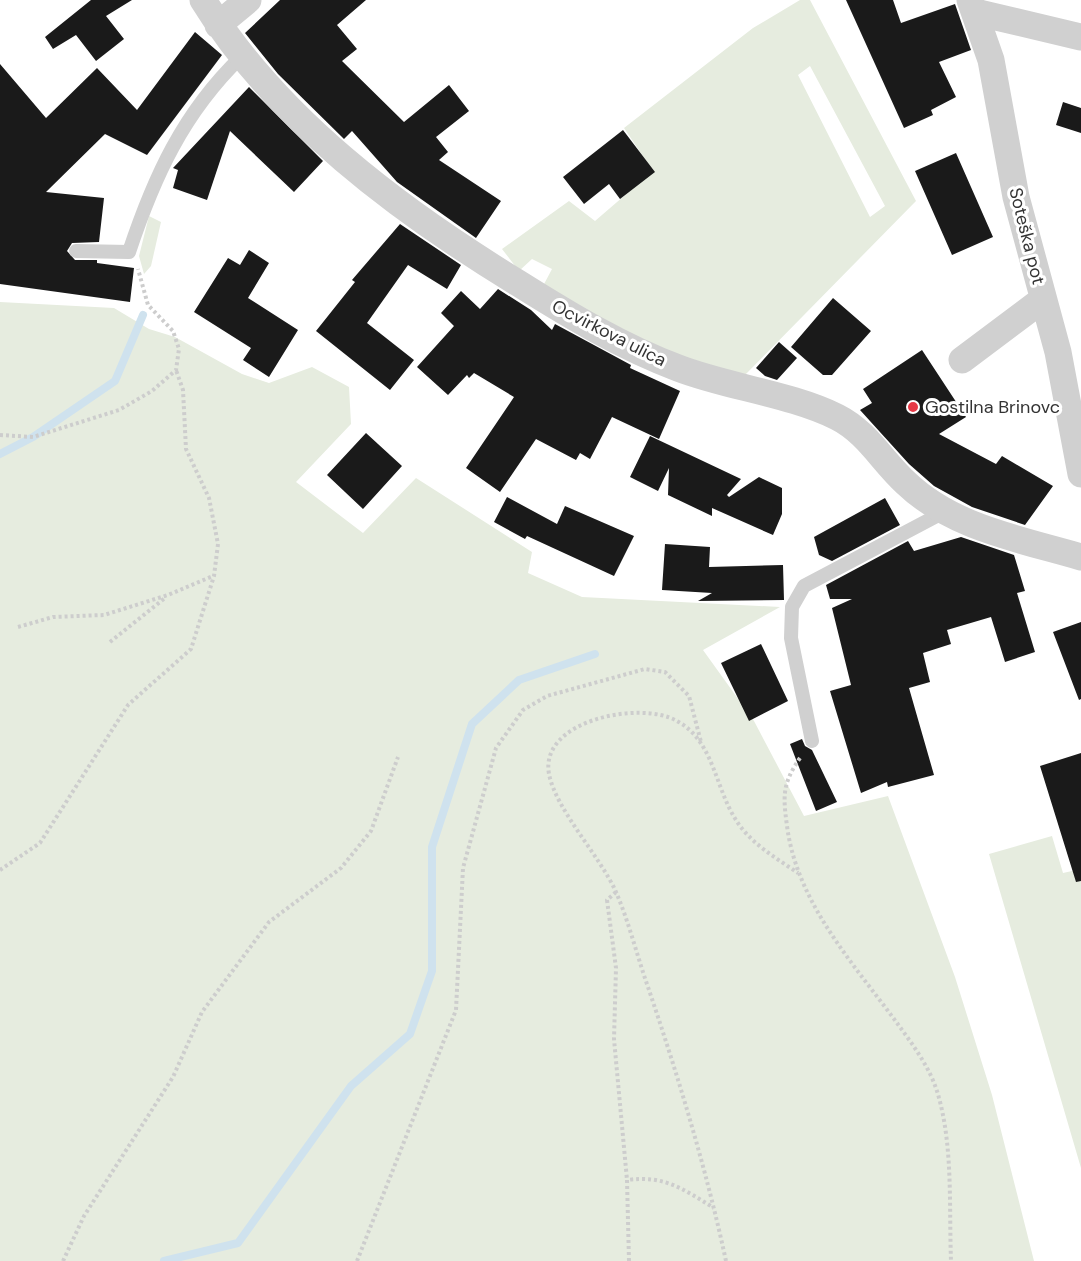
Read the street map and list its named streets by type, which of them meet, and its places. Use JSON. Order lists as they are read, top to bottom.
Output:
{
  "streets": {
    "street": ["Soteška pot", "Ocvirkova ulica"]
  },
  "places": ["Gostilna Brinovc"]
}
